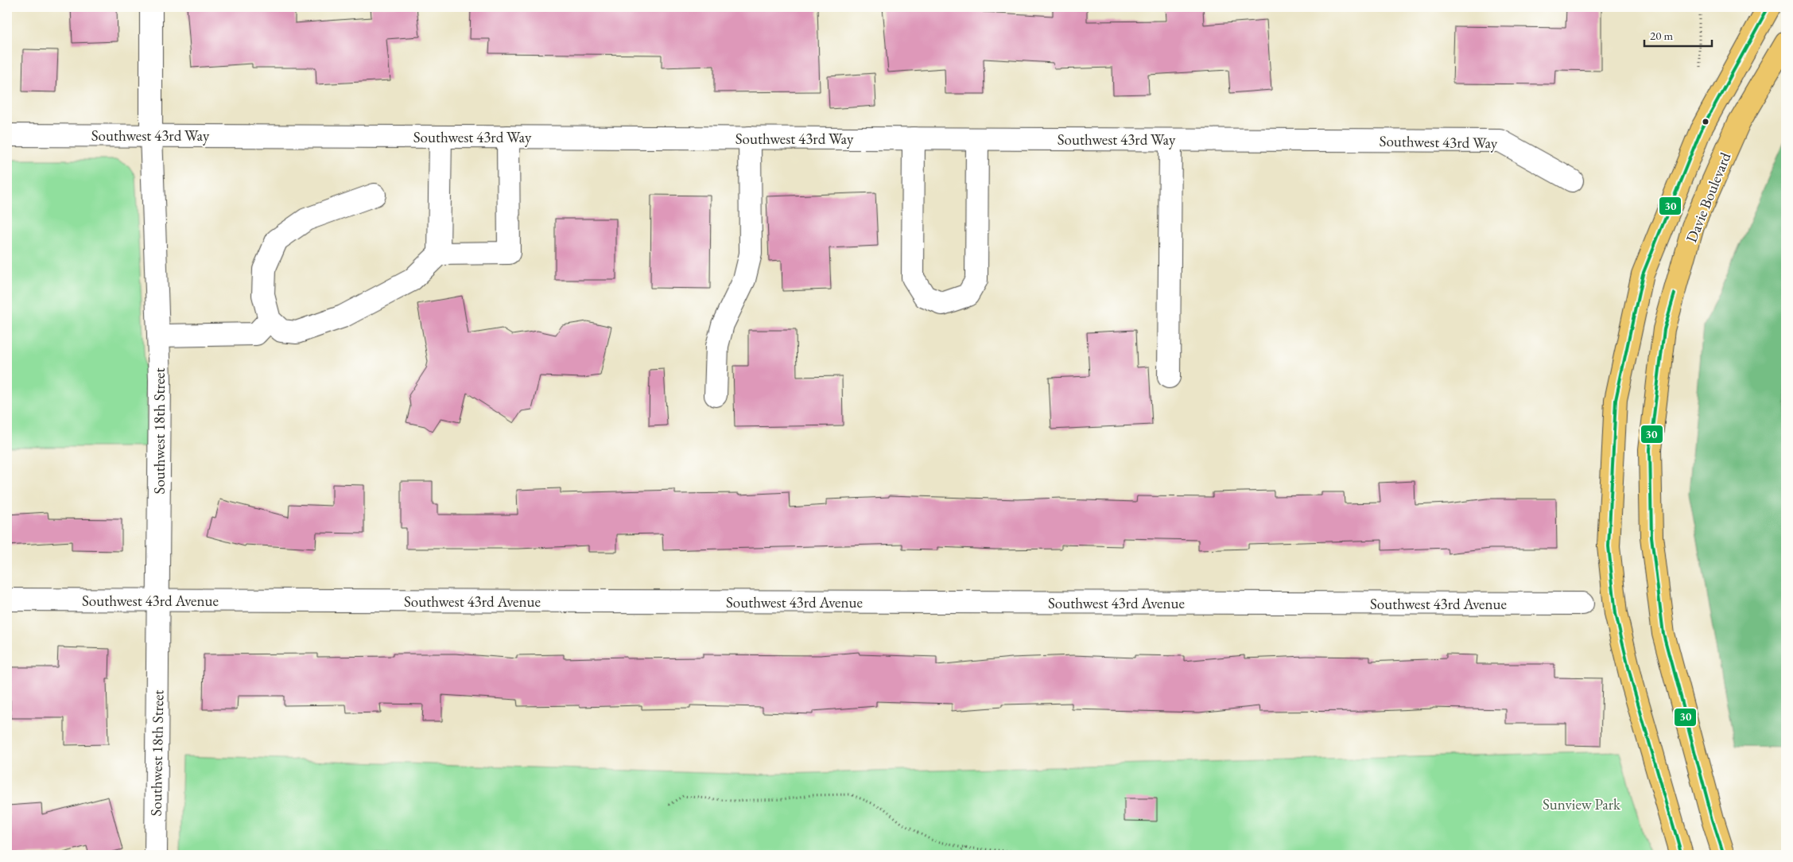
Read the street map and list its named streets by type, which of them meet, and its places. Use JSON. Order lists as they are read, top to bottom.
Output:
{
  "streets": {
    "main road": ["Davie Boulevard"],
    "street": ["Southwest 43rd Way", "Southwest 18th Street", "Southwest 43rd Avenue"]
  },
  "crossings": [
    ["Southwest 43rd Way", "Southwest 18th Street"],
    ["Southwest 18th Street", "Southwest 43rd Avenue"]
  ],
  "parks": ["Sunview Park"],
  "lines": ["transit line 30"],
  "scale_bar": "20 m"
}
